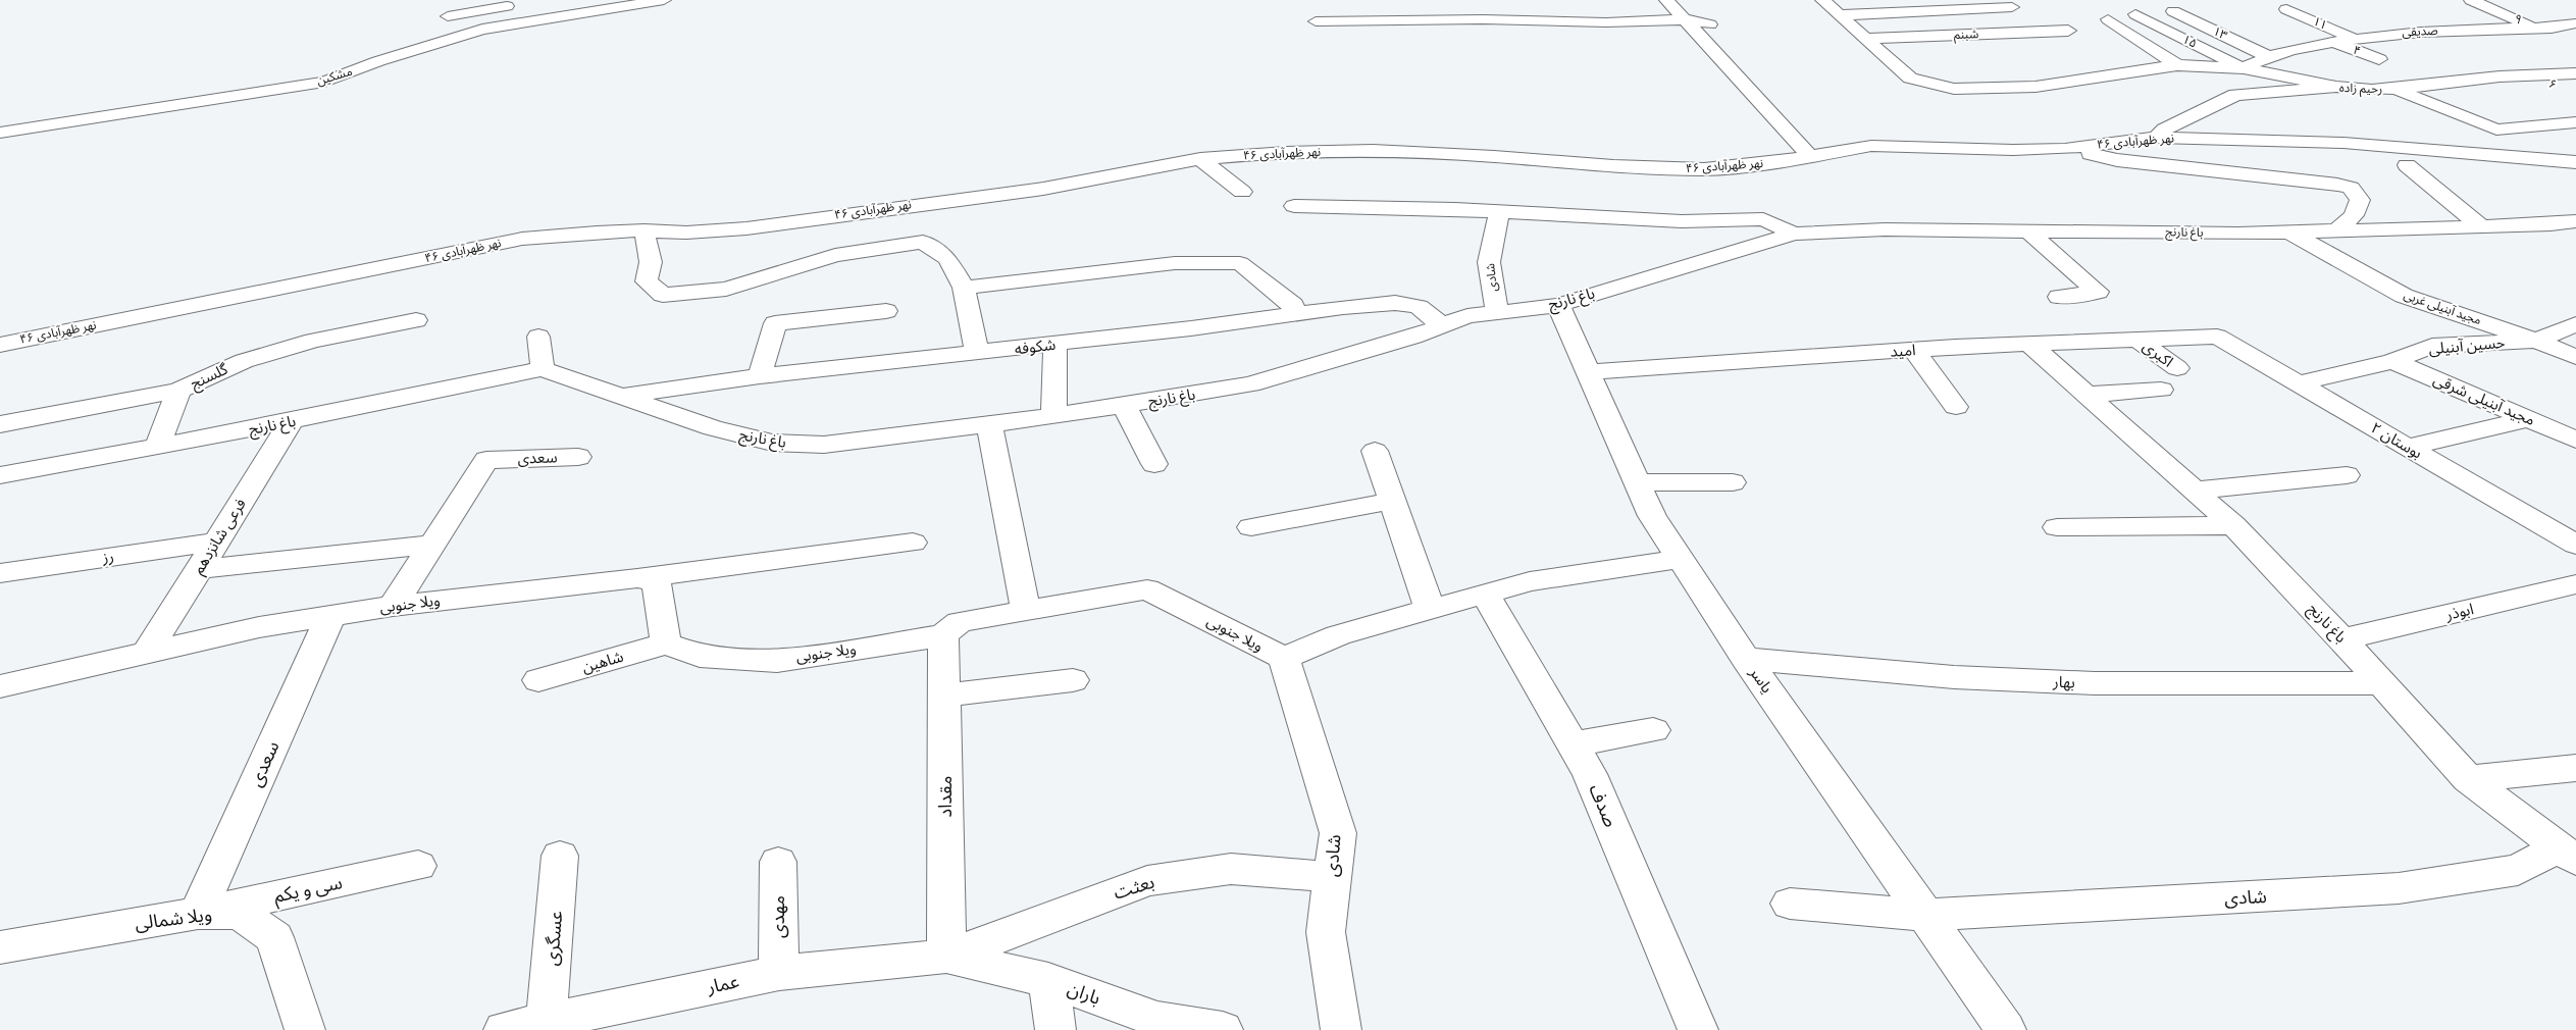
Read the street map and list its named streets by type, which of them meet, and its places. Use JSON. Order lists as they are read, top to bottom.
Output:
{
  "streets": {
    "street": [
      "۹",
      "۱۱",
      "صدیقی",
      "۱۳",
      "شبنم",
      "۱۵",
      "۴",
      "مشکین",
      "۶",
      "رحیم زاده",
      "نهر ظهرآبادی ۴۶",
      "باغ نارنج",
      "شادی",
      "مجید آبنیلی غربی",
      "حسین آبنیلی",
      "شکوفه",
      "امید",
      "اکبری",
      "گلسنج",
      "مجید آبنیلی شرقی",
      "بوستان ۲",
      "سعدی",
      "فرعی شانزدهم",
      "رز",
      "ویلا جنوبی",
      "ابوذر",
      "شاهین",
      "یاسر",
      "بهار",
      "مقداد",
      "صدف",
      "بعثت",
      "سی و یکم",
      "مهدی",
      "ویلا شمالی",
      "عسگری",
      "عمار",
      "باران"
    ]
  },
  "crossings": [
    ["۹", "صدیقی"],
    ["۱۱", "صدیقی"],
    ["صدیقی", "۱۳"],
    ["صدیقی", "۱۵"],
    ["صدیقی", "۴"],
    ["۶", "رحیم زاده"],
    ["رحیم زاده", "نهر ظهرآبادی ۴۶"],
    ["باغ نارنج", "شادی"],
    ["باغ نارنج", "مجید آبنیلی غربی"],
    ["باغ نارنج", "شکوفه"],
    ["باغ نارنج", "امید"],
    ["باغ نارنج", "فرعی شانزدهم"],
    ["باغ نارنج", "ابوذر"],
    ["باغ نارنج", "یاسر"],
    ["باغ نارنج", "بهار"],
    ["شادی", "ویلا جنوبی"],
    ["شادی", "یاسر"],
    ["شادی", "بعثت"],
    ["مجید آبنیلی غربی", "حسین آبنیلی"],
    ["حسین آبنیلی", "مجید آبنیلی شرقی"],
    ["حسین آبنیلی", "بوستان ۲"],
    ["امید", "اکبری"],
    ["امید", "بوستان ۲"],
    ["امید", "یاسر"],
    ["سعدی", "ویلا جنوبی"],
    ["سعدی", "سی و یکم"],
    ["سعدی", "ویلا شمالی"],
    ["فرعی شانزدهم", "رز"],
    ["فرعی شانزدهم", "ویلا جنوبی"],
    ["ویلا جنوبی", "شاهین"],
    ["ویلا جنوبی", "مقداد"],
    ["یاسر", "بهار"],
    ["مقداد", "بعثت"],
    ["مقداد", "عمار"],
    ["مقداد", "باران"],
    ["بعثت", "عمار"],
    ["بعثت", "باران"],
    ["سی و یکم", "ویلا شمالی"],
    ["مهدی", "عمار"],
    ["عسگری", "عمار"],
    ["عمار", "باران"]
  ]
}
